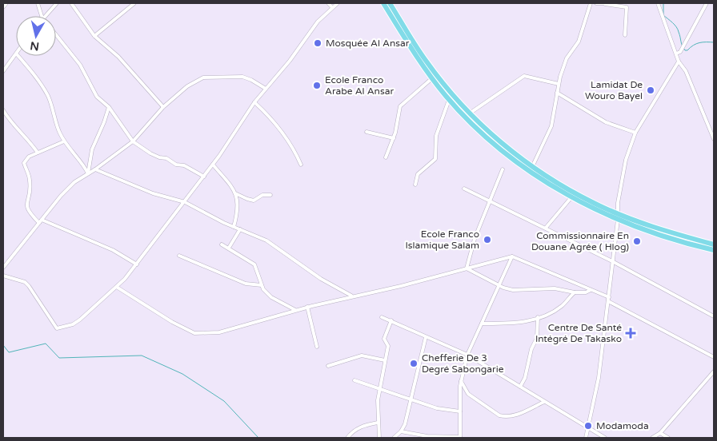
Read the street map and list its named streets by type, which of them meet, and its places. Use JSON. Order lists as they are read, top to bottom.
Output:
{
  "places": {
    "other": [
      "Mosquée Al Ansar",
      "Ecole Franco Arabe Al Ansar",
      "Lamidat De Wouro Bayel",
      "Ecole Franco Islamique Salam",
      "Commissionnaire En Douane Agrée ( Hlog)",
      "Chefferie De 3 Degré Sabongarie",
      "Modamoda"
    ],
    "health": ["Centre De Santé Intégré De Takasko"]
  },
  "north": "bottom"
}
